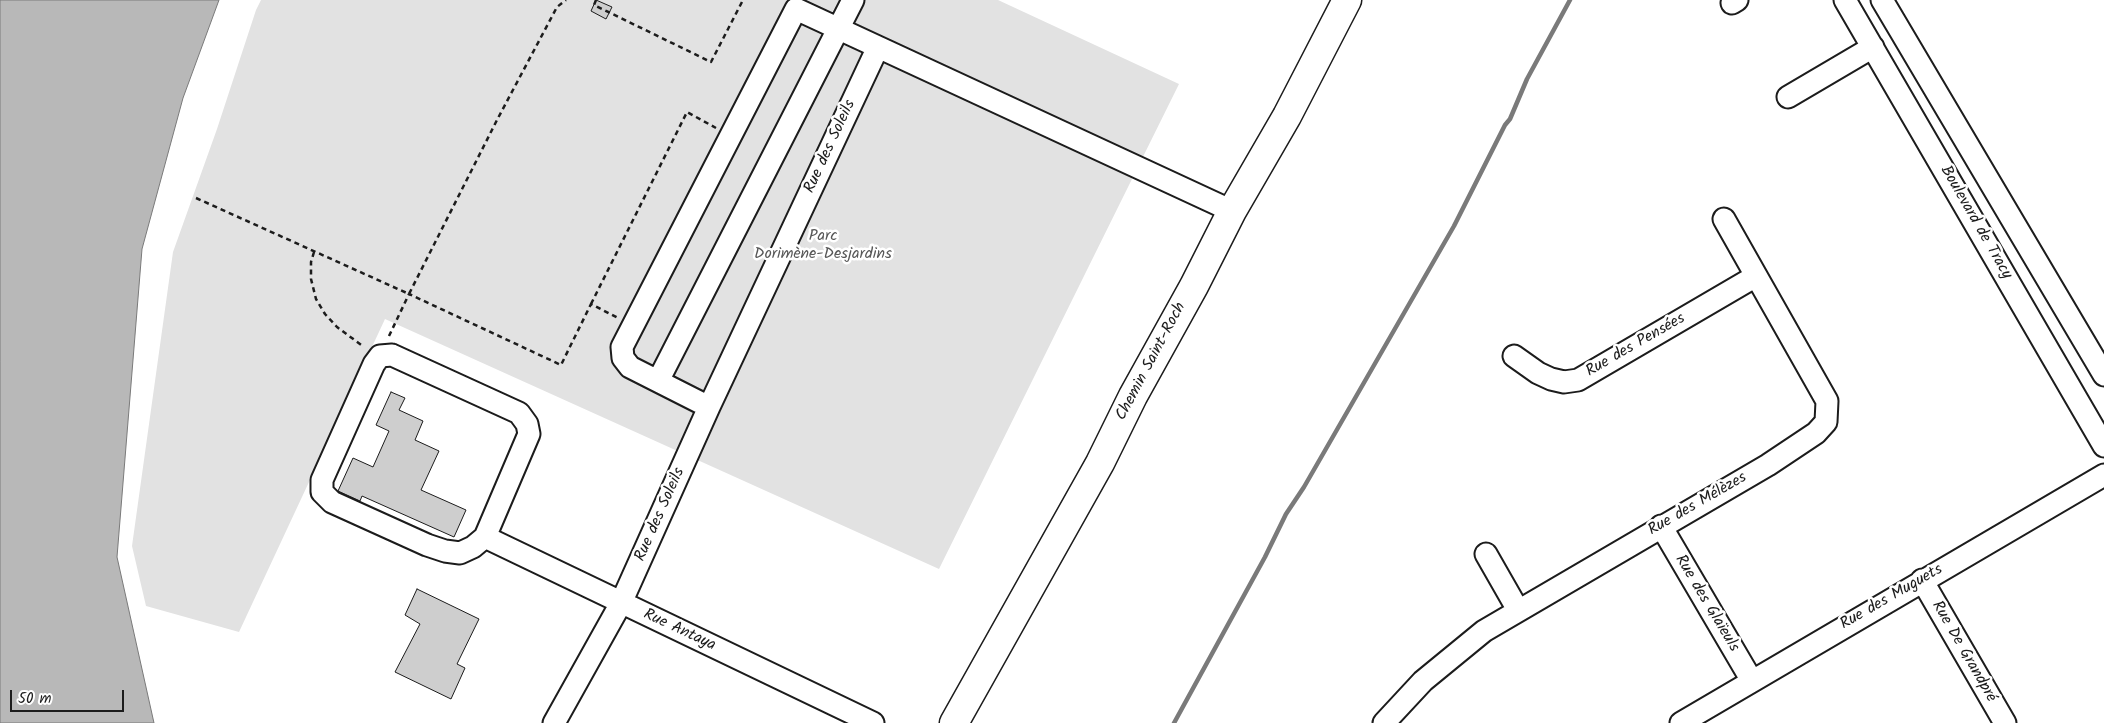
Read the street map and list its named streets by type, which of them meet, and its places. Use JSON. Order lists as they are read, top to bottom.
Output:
{
  "streets": {
    "main road": ["Chemin Saint-Roch"],
    "street": [
      "Rue des Soleils",
      "Boulevard de Tracy",
      "Rue des Pensées",
      "Rue des Mélèzes",
      "Rue des Muguets",
      "Rue des Glaïeuls",
      "Rue Antaya",
      "Rue De Grandpré"
    ]
  },
  "crossings": [
    ["Rue des Soleils", "Rue Antaya"],
    ["Rue des Pensées", "Rue des Mélèzes"],
    ["Rue des Mélèzes", "Rue des Glaïeuls"],
    ["Rue des Muguets", "Rue des Glaïeuls"],
    ["Rue des Muguets", "Rue De Grandpré"]
  ],
  "parks": ["Parc Dorimène-Desjardins"],
  "scale_bar": "50 m"
}
